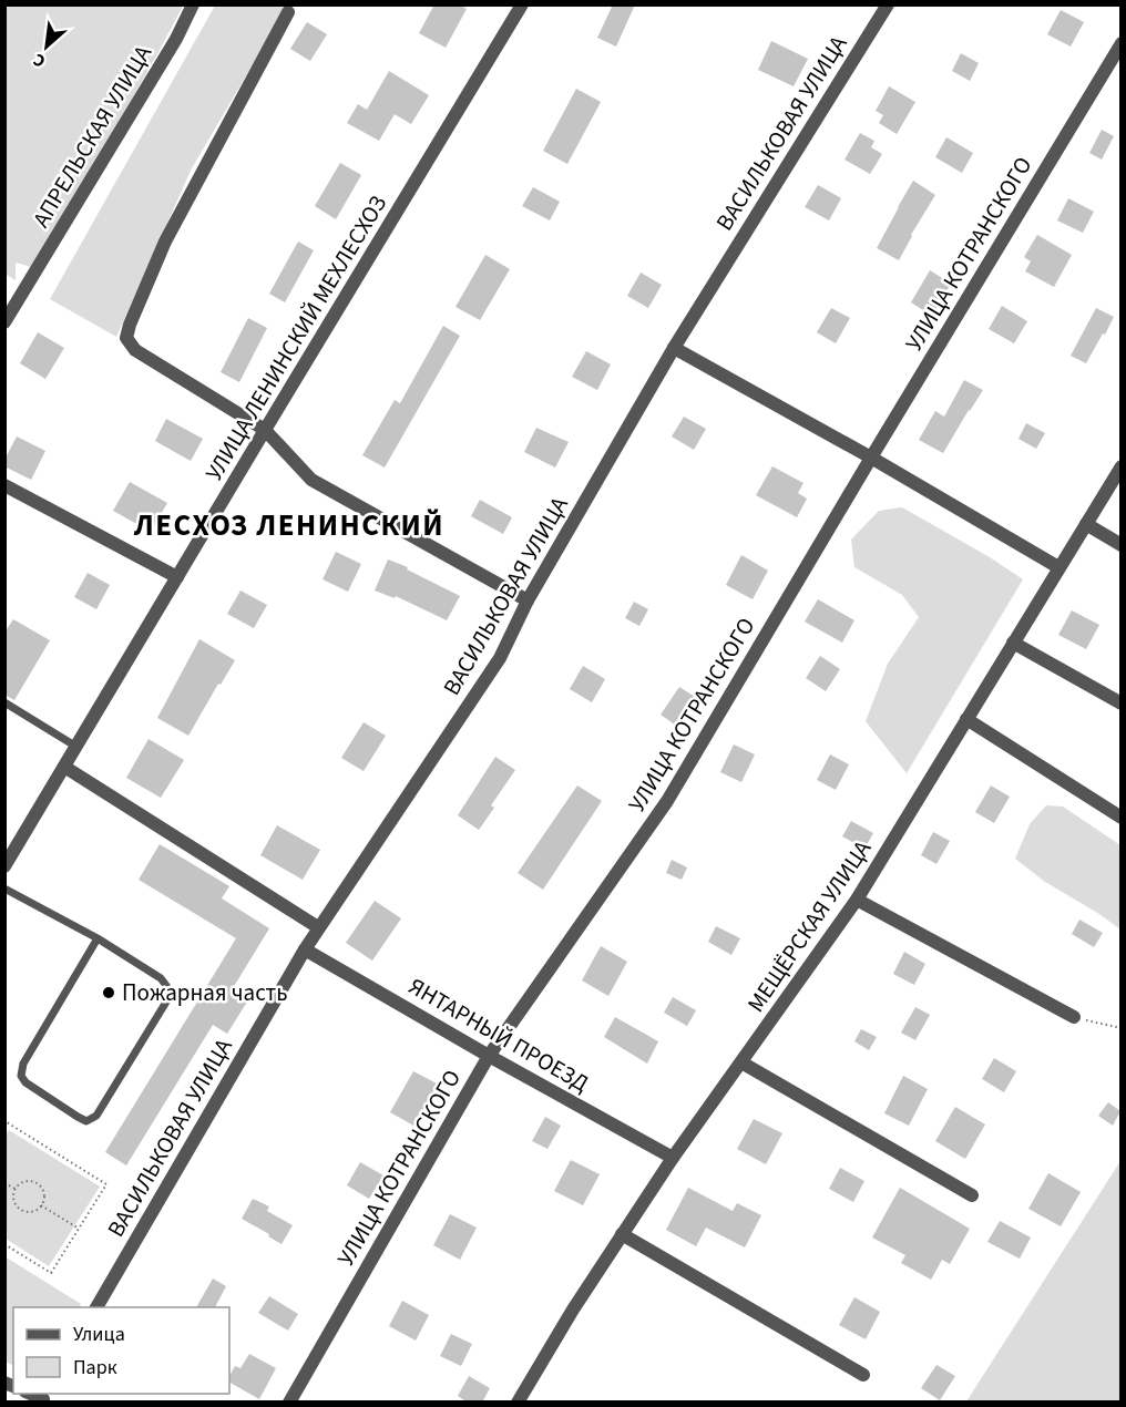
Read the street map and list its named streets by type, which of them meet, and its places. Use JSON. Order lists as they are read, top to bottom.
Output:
{
  "streets": {
    "street": [
      "ВАСИЛЬКОВАЯ УЛИЦА",
      "АПРЕЛЬСКАЯ УЛИЦА",
      "УЛИЦА КОТРАНСКОГО",
      "УЛИЦА ЛЕНИНСКИЙ МЕХЛЕСХОЗ",
      "МЕЩЁРСКАЯ УЛИЦА",
      "ЯНТАРНЫЙ ПРОЕЗД"
    ]
  },
  "crossings": [
    ["ВАСИЛЬКОВАЯ УЛИЦА", "ЯНТАРНЫЙ ПРОЕЗД"],
    ["УЛИЦА КОТРАНСКОГО", "ЯНТАРНЫЙ ПРОЕЗД"],
    ["МЕЩЁРСКАЯ УЛИЦА", "ЯНТАРНЫЙ ПРОЕЗД"]
  ],
  "districts": ["ЛЕСХОЗ ЛЕНИНСКИЙ"],
  "places": ["Пожарная часть"],
  "legend": ["Улица", "Парк"],
  "north": "bottom left"
}
